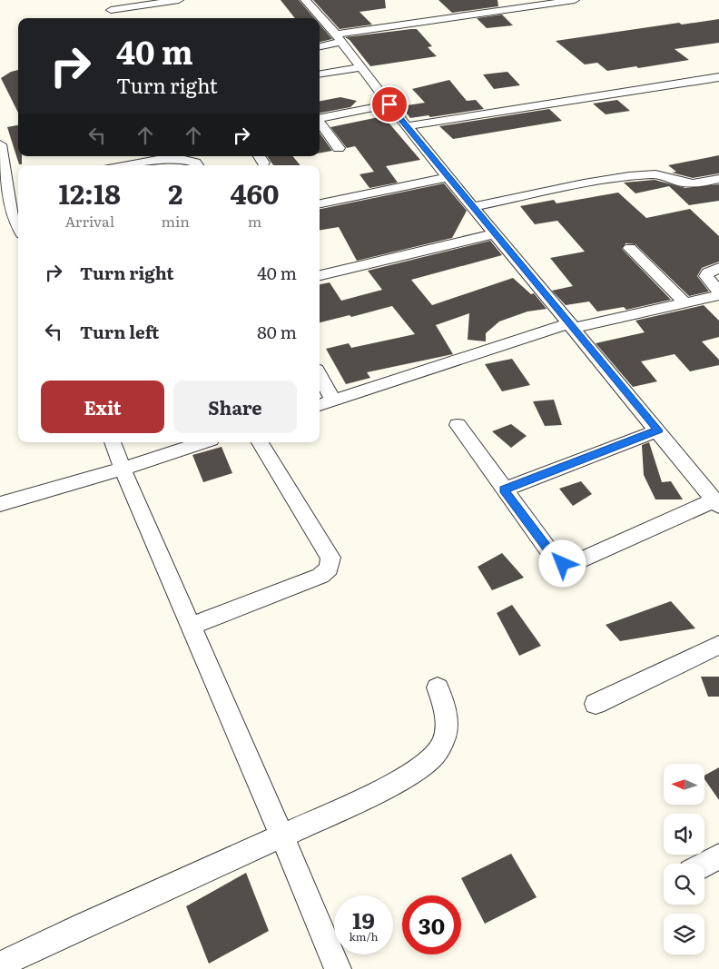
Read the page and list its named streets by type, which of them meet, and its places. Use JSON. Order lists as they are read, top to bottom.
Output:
{
  "north": "left",
  "page": {
    "turn": ["40 m", "Turn right"],
    "eta": [
      "12:18",
      "Arrival",
      "2",
      "min",
      "460",
      "m"
    ],
    "list": [
      {
        "name": "Turn right",
        "value": "40 m"
      },
      {
        "name": "Turn left",
        "value": "80 m"
      }
    ],
    "buttons": ["Exit", "Share"],
    "speed": "19 km/h",
    "limit": "30"
  }
}
